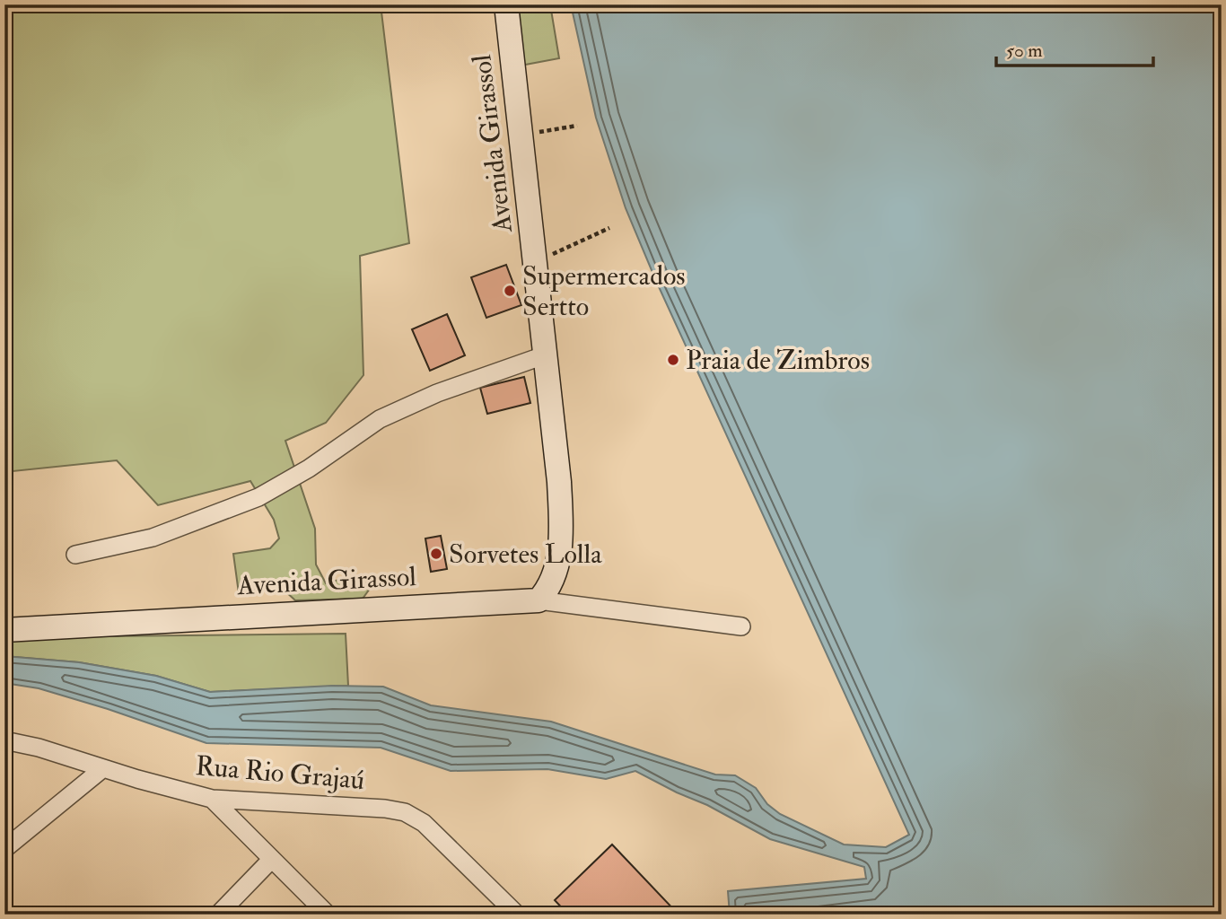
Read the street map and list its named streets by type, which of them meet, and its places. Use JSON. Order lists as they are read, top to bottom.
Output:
{
  "streets": {
    "main road": ["Avenida Girassol"],
    "street": ["Rua Rio Grajaú"]
  },
  "places": ["Supermercados Sertto", "Praia de Zimbros", "Sorvetes Lolla"],
  "scale_bar": "50 m"
}
